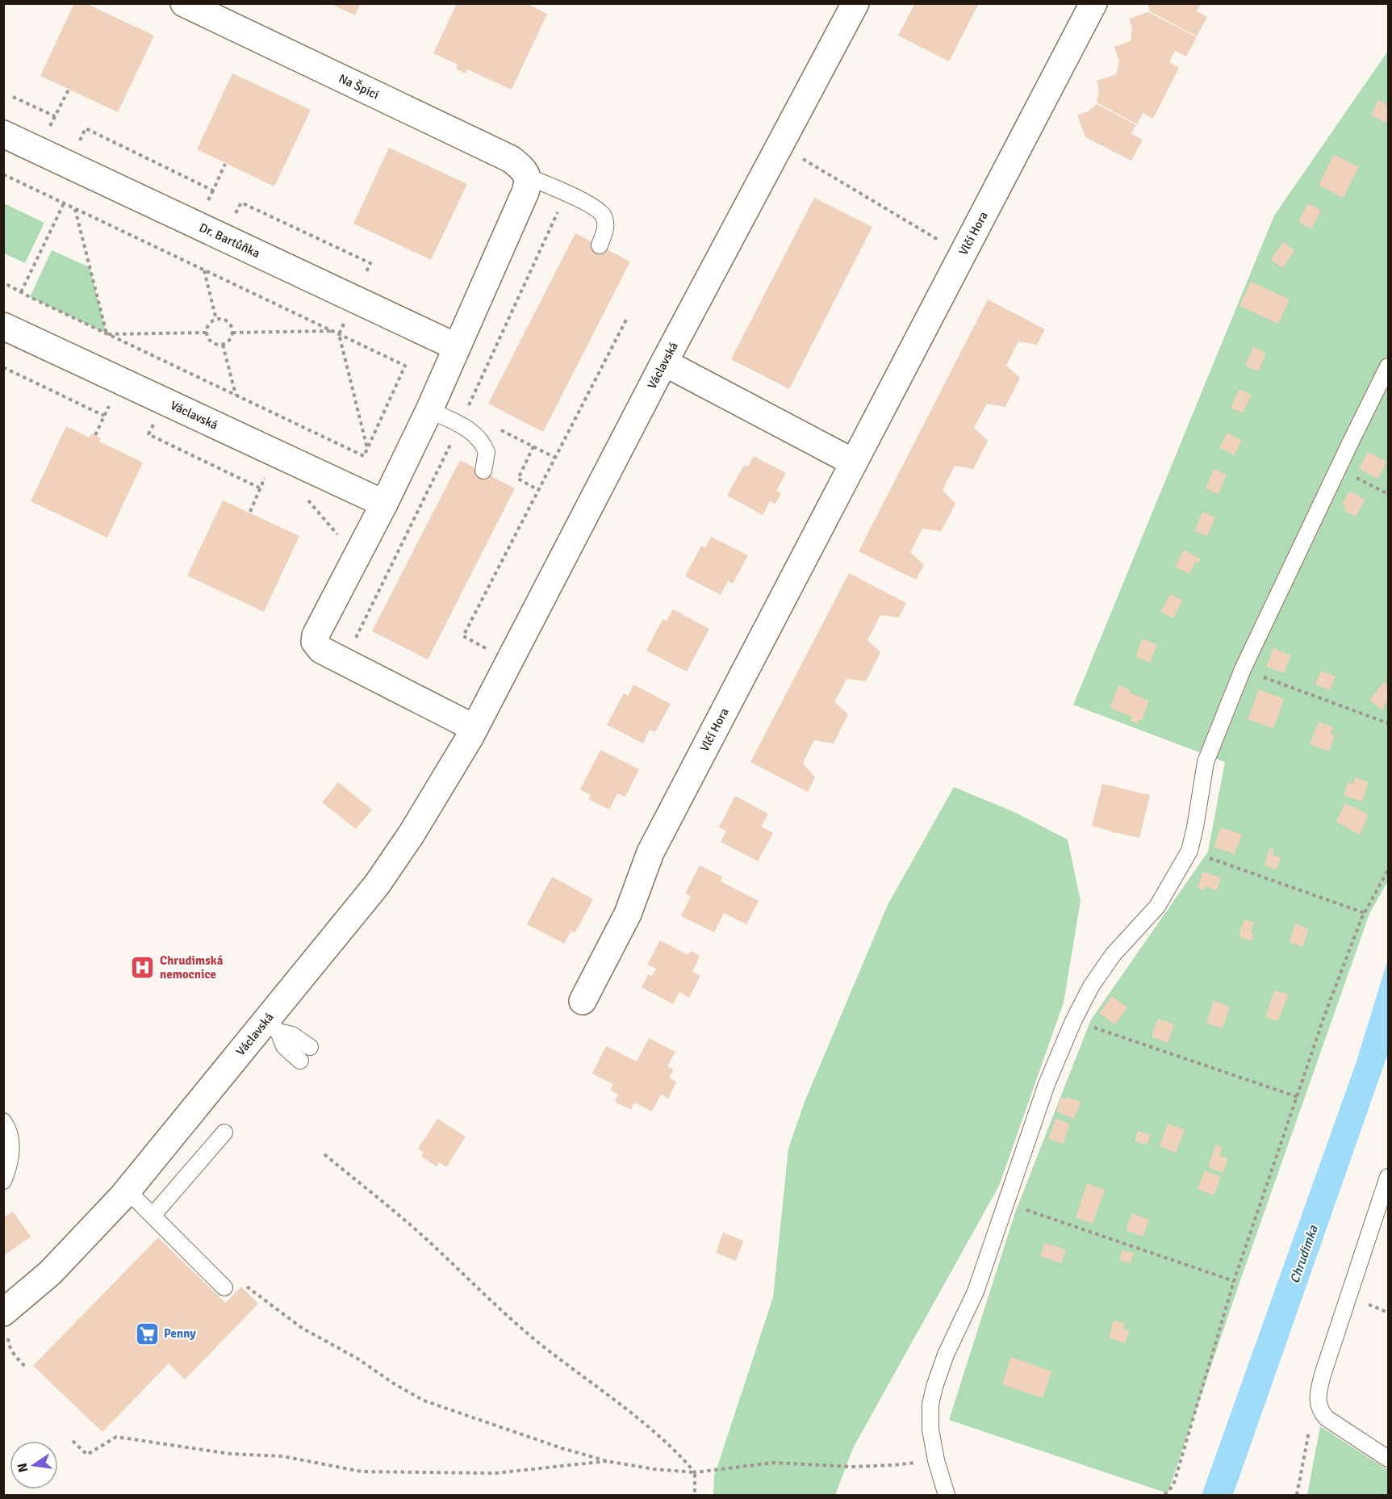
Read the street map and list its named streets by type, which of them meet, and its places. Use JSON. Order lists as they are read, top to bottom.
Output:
{
  "streets": {
    "street": [
      "Na Špici",
      "Vlčí Hora",
      "Dr. Bartůňka",
      "Václavská"
    ]
  },
  "water": ["Chrudimka"],
  "places": {
    "hospital": ["Chrudimská nemocnice"],
    "supermarket": ["Penny"]
  },
  "north": "left"
}
